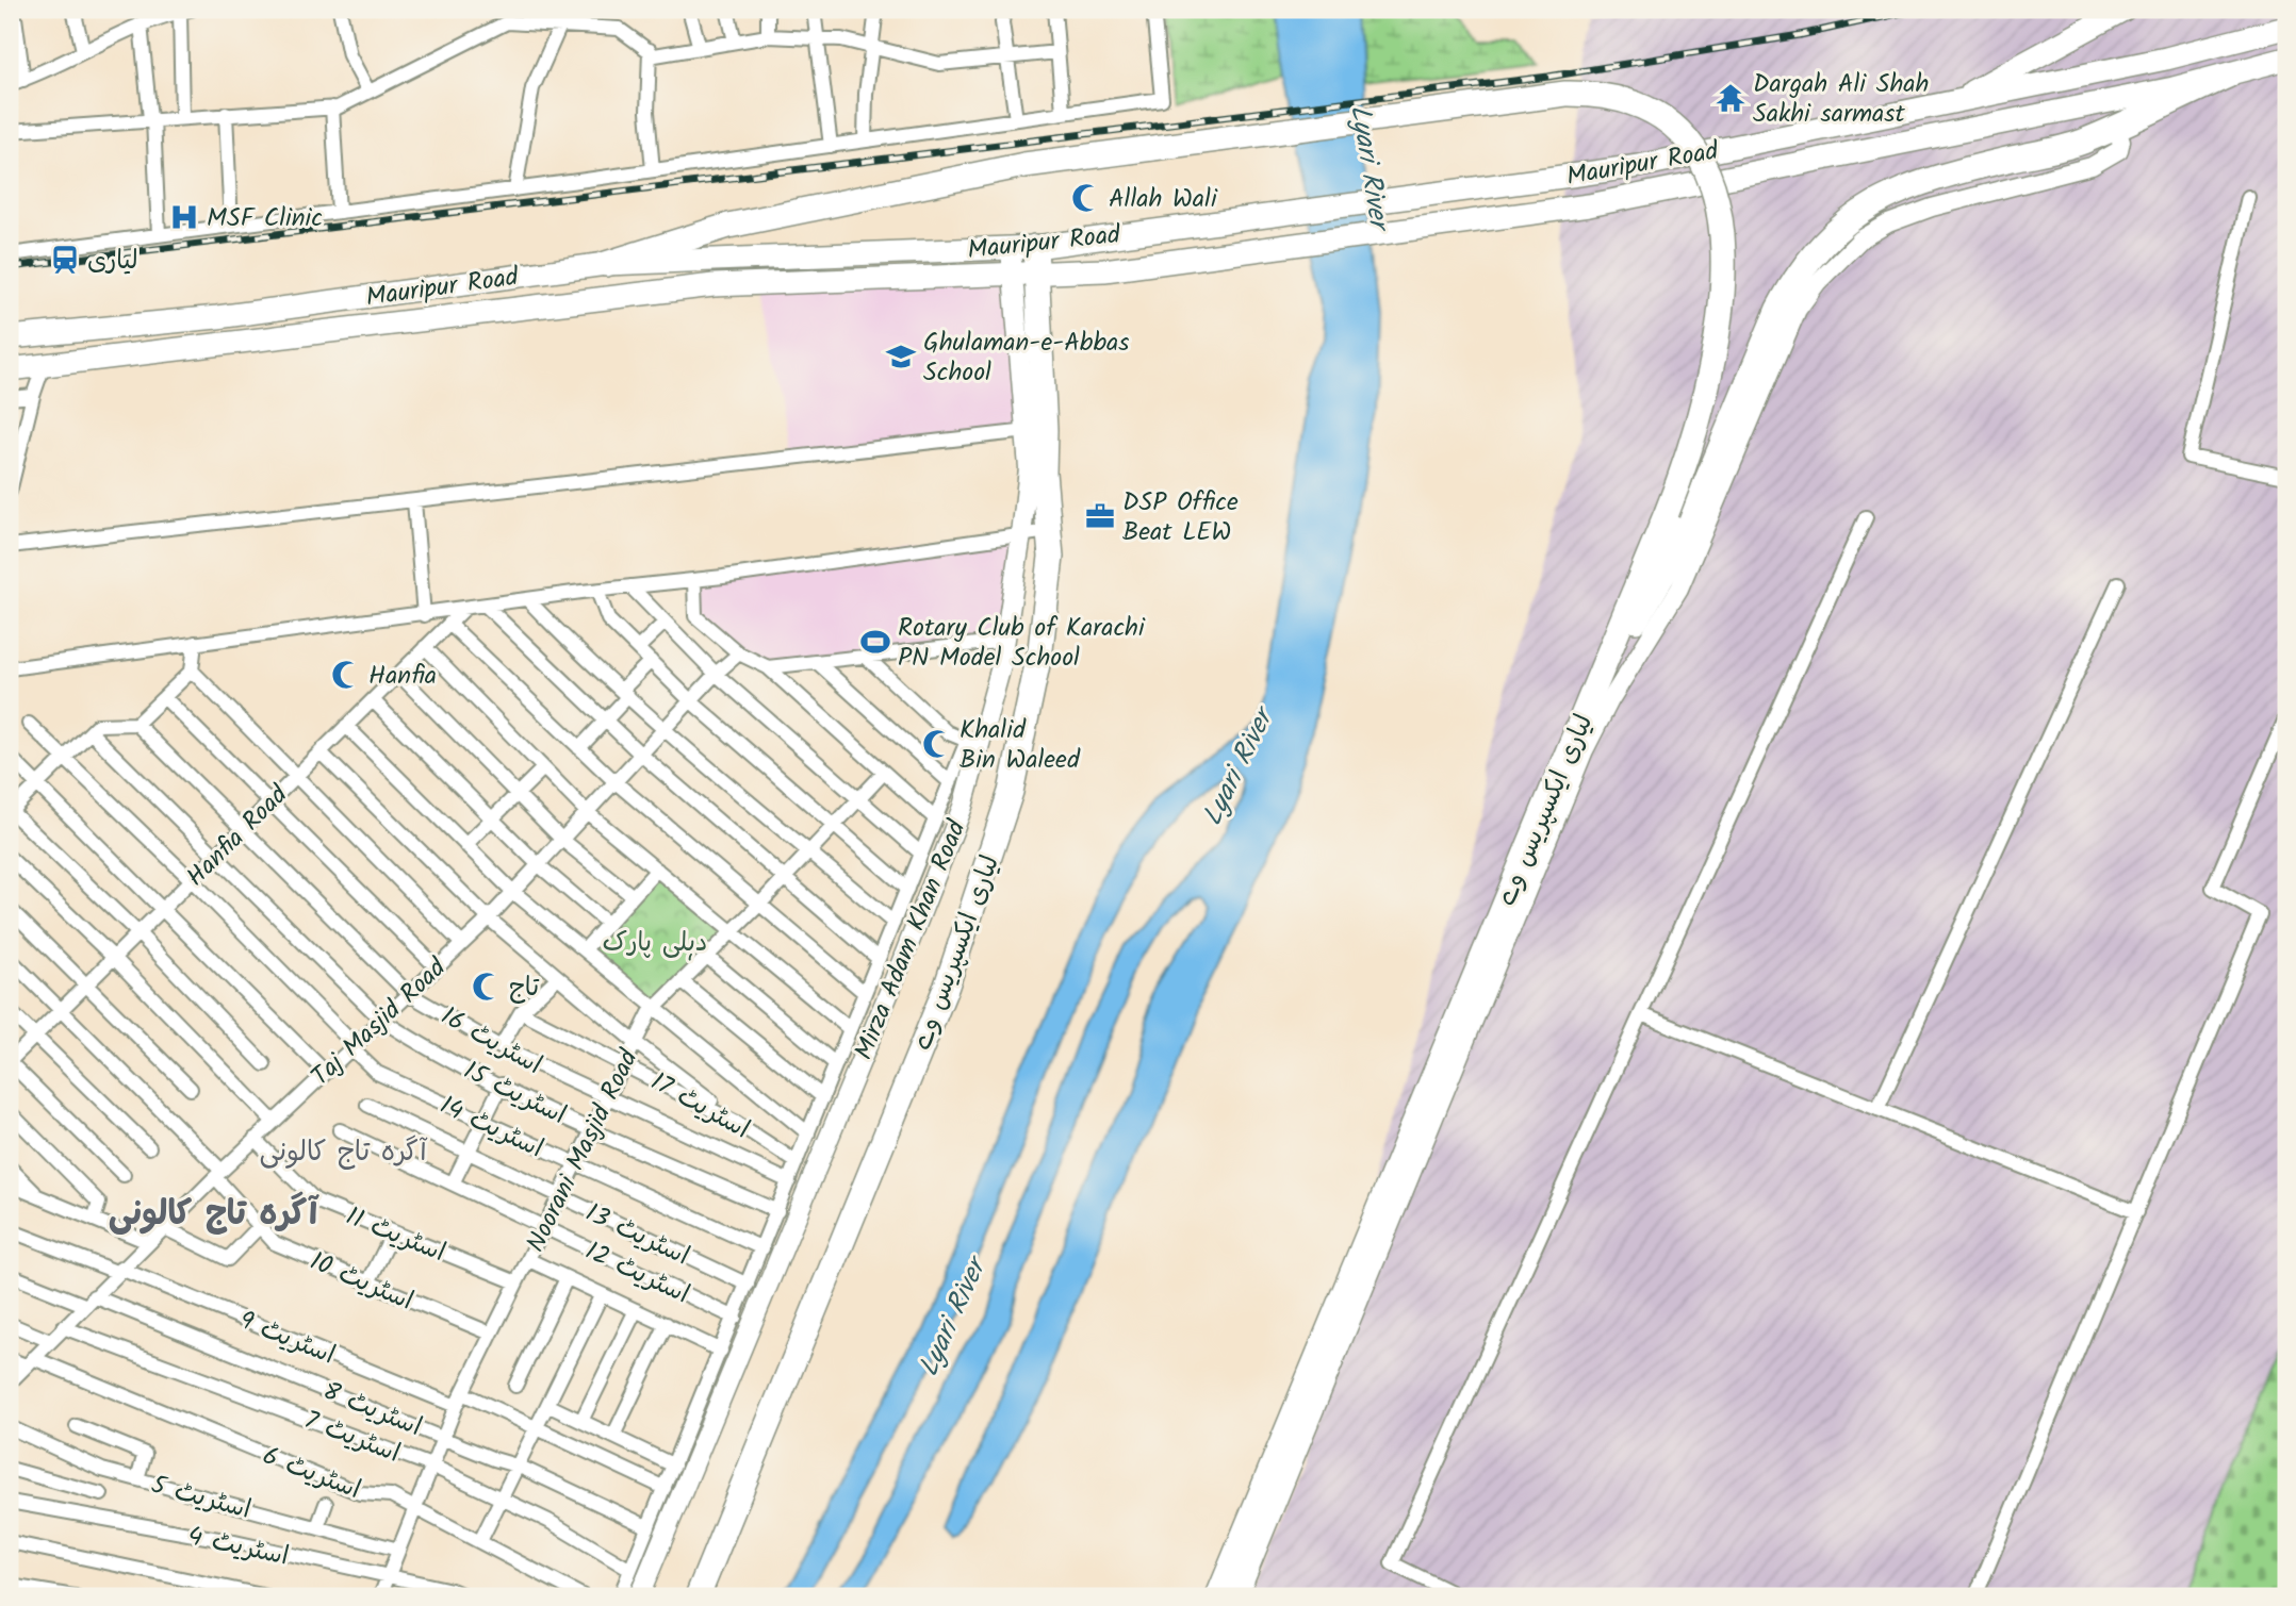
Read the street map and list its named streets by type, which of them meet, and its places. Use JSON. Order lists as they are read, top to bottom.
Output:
{
  "streets": {
    "highway": ["Mauripur Road", "لیاری ایکسپریس وے"],
    "main road": ["Mirza Adam Khan Road"],
    "street": [
      "Hanfia Road",
      "Taj Masjid Road",
      "اسٹریٹ 16",
      "اسٹریٹ 15",
      "اسٹریٹ 17",
      "اسٹریٹ 14",
      "Noorani Masjid Road",
      "اسٹریٹ 11",
      "اسٹریٹ 13",
      "اسٹریٹ 12",
      "اسٹریٹ 10",
      "اسٹریٹ 9",
      "اسٹریٹ 8",
      "اسٹریٹ 7",
      "اسٹریٹ 6",
      "اسٹریٹ 5",
      "اسٹریٹ 4"
    ]
  },
  "crossings": [
    ["Mauripur Road", "لیاری ایکسپریس وے"],
    ["Mauripur Road", "Mirza Adam Khan Road"],
    ["لیاری ایکسپریس وے", "Mirza Adam Khan Road"],
    ["Hanfia Road", "اسٹریٹ 16"],
    ["Hanfia Road", "اسٹریٹ 15"],
    ["Hanfia Road", "اسٹریٹ 14"],
    ["Hanfia Road", "اسٹریٹ 10"],
    ["Taj Masjid Road", "اسٹریٹ 16"],
    ["Taj Masjid Road", "اسٹریٹ 15"],
    ["Taj Masjid Road", "اسٹریٹ 14"],
    ["Taj Masjid Road", "اسٹریٹ 11"],
    ["Taj Masjid Road", "اسٹریٹ 10"],
    ["Taj Masjid Road", "اسٹریٹ 9"],
    ["Taj Masjid Road", "اسٹریٹ 8"],
    ["Taj Masjid Road", "اسٹریٹ 7"],
    ["Taj Masjid Road", "اسٹریٹ 6"],
    ["اسٹریٹ 16", "Noorani Masjid Road"],
    ["اسٹریٹ 15", "Noorani Masjid Road"],
    ["اسٹریٹ 17", "Noorani Masjid Road"],
    ["اسٹریٹ 14", "Noorani Masjid Road"],
    ["Noorani Masjid Road", "اسٹریٹ 11"],
    ["Noorani Masjid Road", "اسٹریٹ 13"],
    ["Noorani Masjid Road", "اسٹریٹ 12"],
    ["Noorani Masjid Road", "اسٹریٹ 10"],
    ["Noorani Masjid Road", "اسٹریٹ 9"],
    ["Noorani Masjid Road", "اسٹریٹ 8"],
    ["Noorani Masjid Road", "اسٹریٹ 7"],
    ["Noorani Masjid Road", "اسٹریٹ 6"],
    ["Noorani Masjid Road", "اسٹریٹ 5"],
    ["Noorani Masjid Road", "اسٹریٹ 4"]
  ],
  "districts": ["آگرہ تاج کالونی", "آگرہ تاج کالونی"],
  "water": ["Lyari River"],
  "parks": ["دہلی پارک"],
  "places": {
    "temple": ["Dargah Ali Shah Sakhi sarmast"],
    "mosque": [
      "Allah Wali",
      "Hanfia",
      "Khalid Bin Waleed",
      "تاج"
    ],
    "hospital": ["MSF Clinic"],
    "station": ["لیاری"],
    "school or university": ["Ghulaman-e-Abbas School"],
    "office": ["DSP Office Beat LEW"],
    "sports": ["Rotary Club of Karachi PN Model School"]
  }
}
